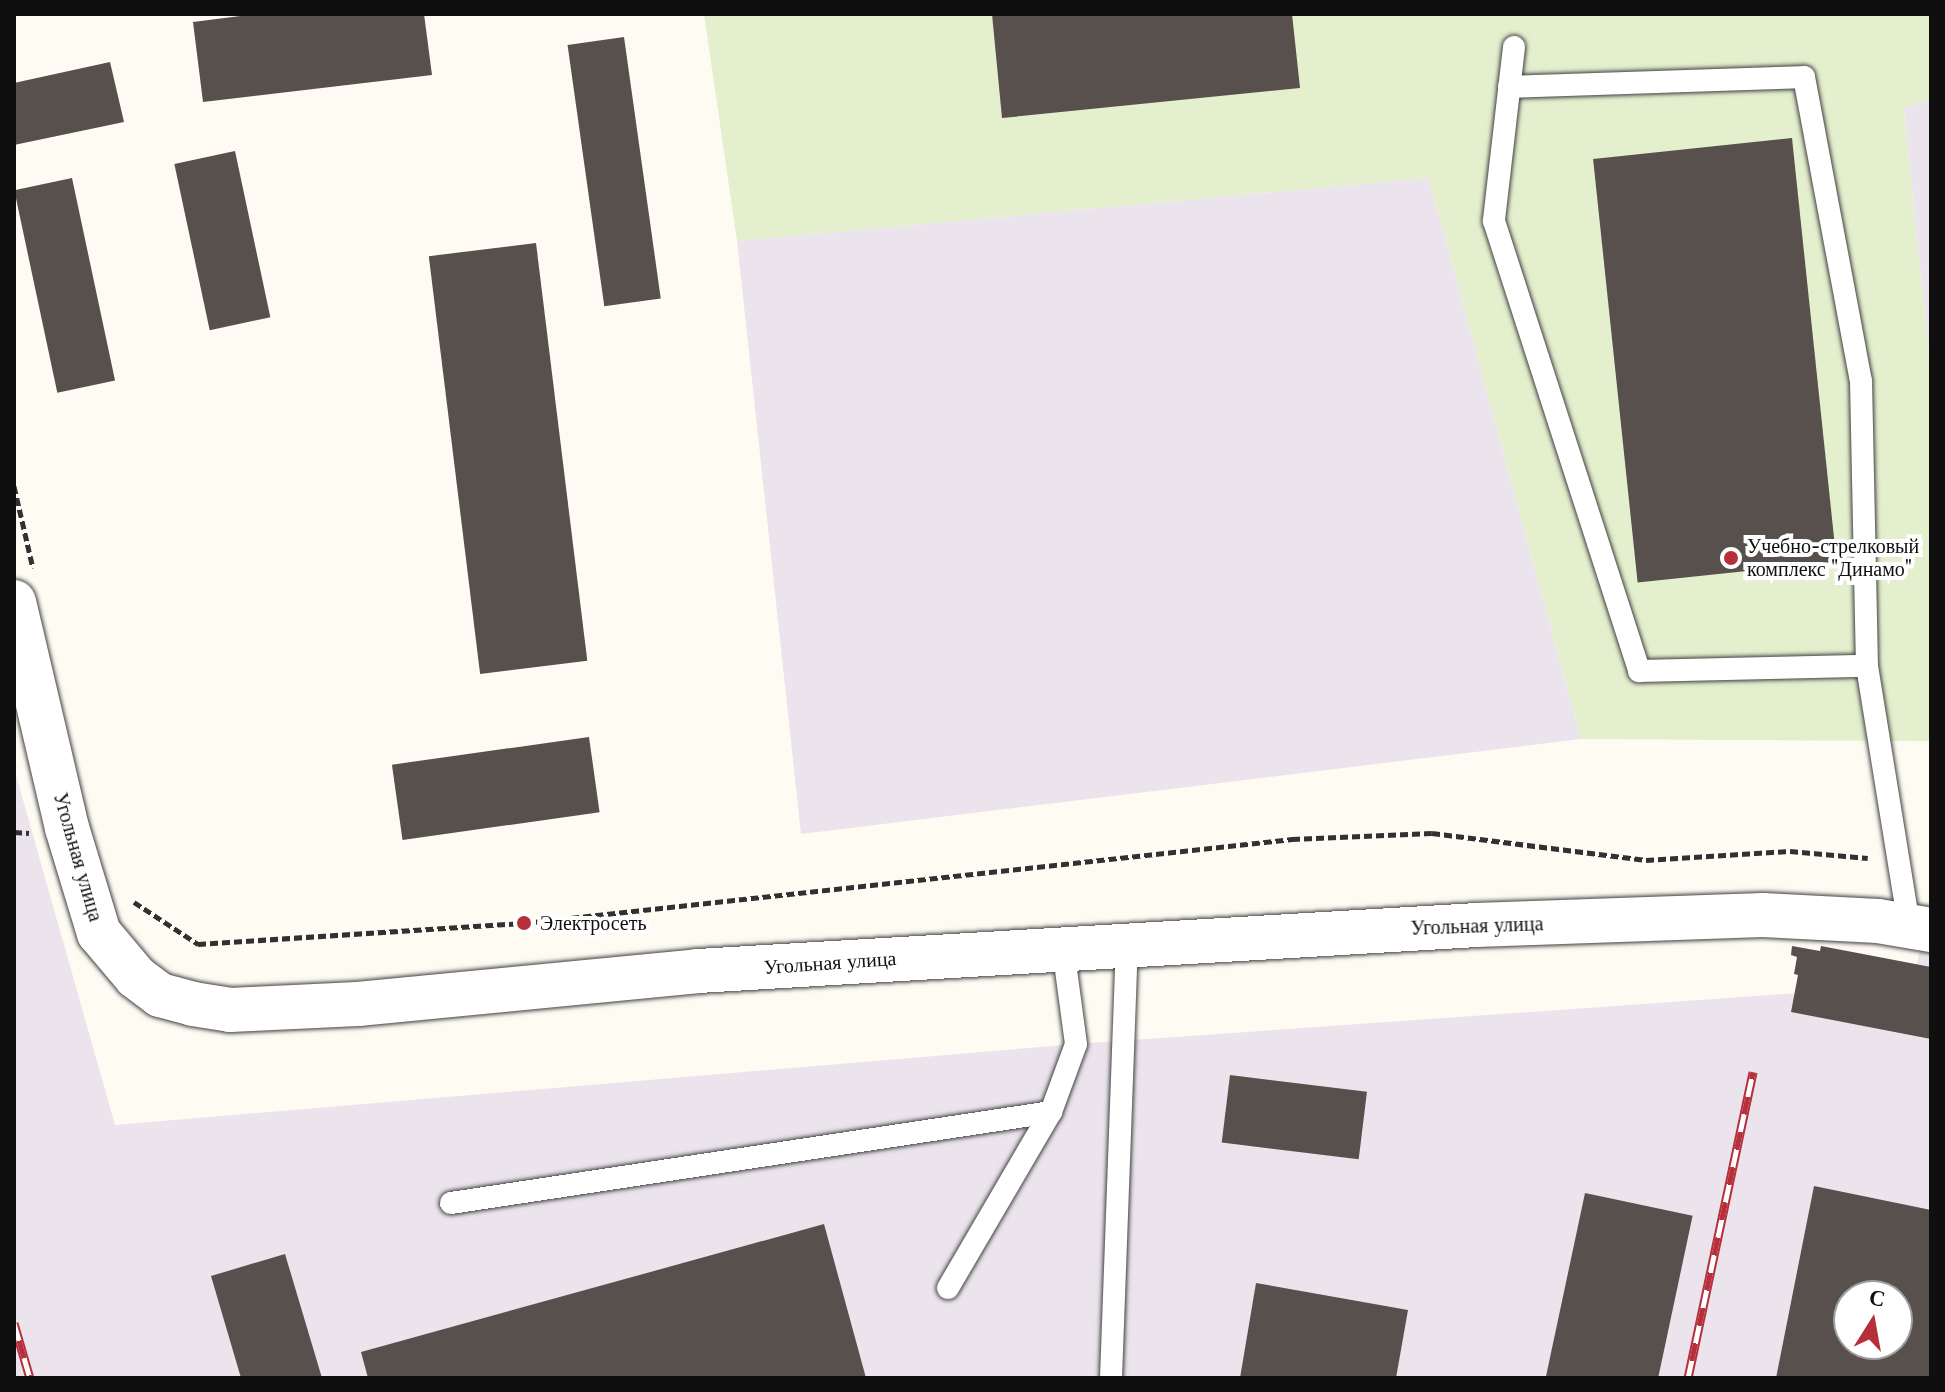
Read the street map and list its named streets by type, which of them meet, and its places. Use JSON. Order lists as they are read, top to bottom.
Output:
{
  "streets": {
    "street": ["Угольная улица"]
  },
  "places": ["Учебно-стрелковый комплекс \"Динамо\"", "Электросеть"],
  "north": "top"
}
